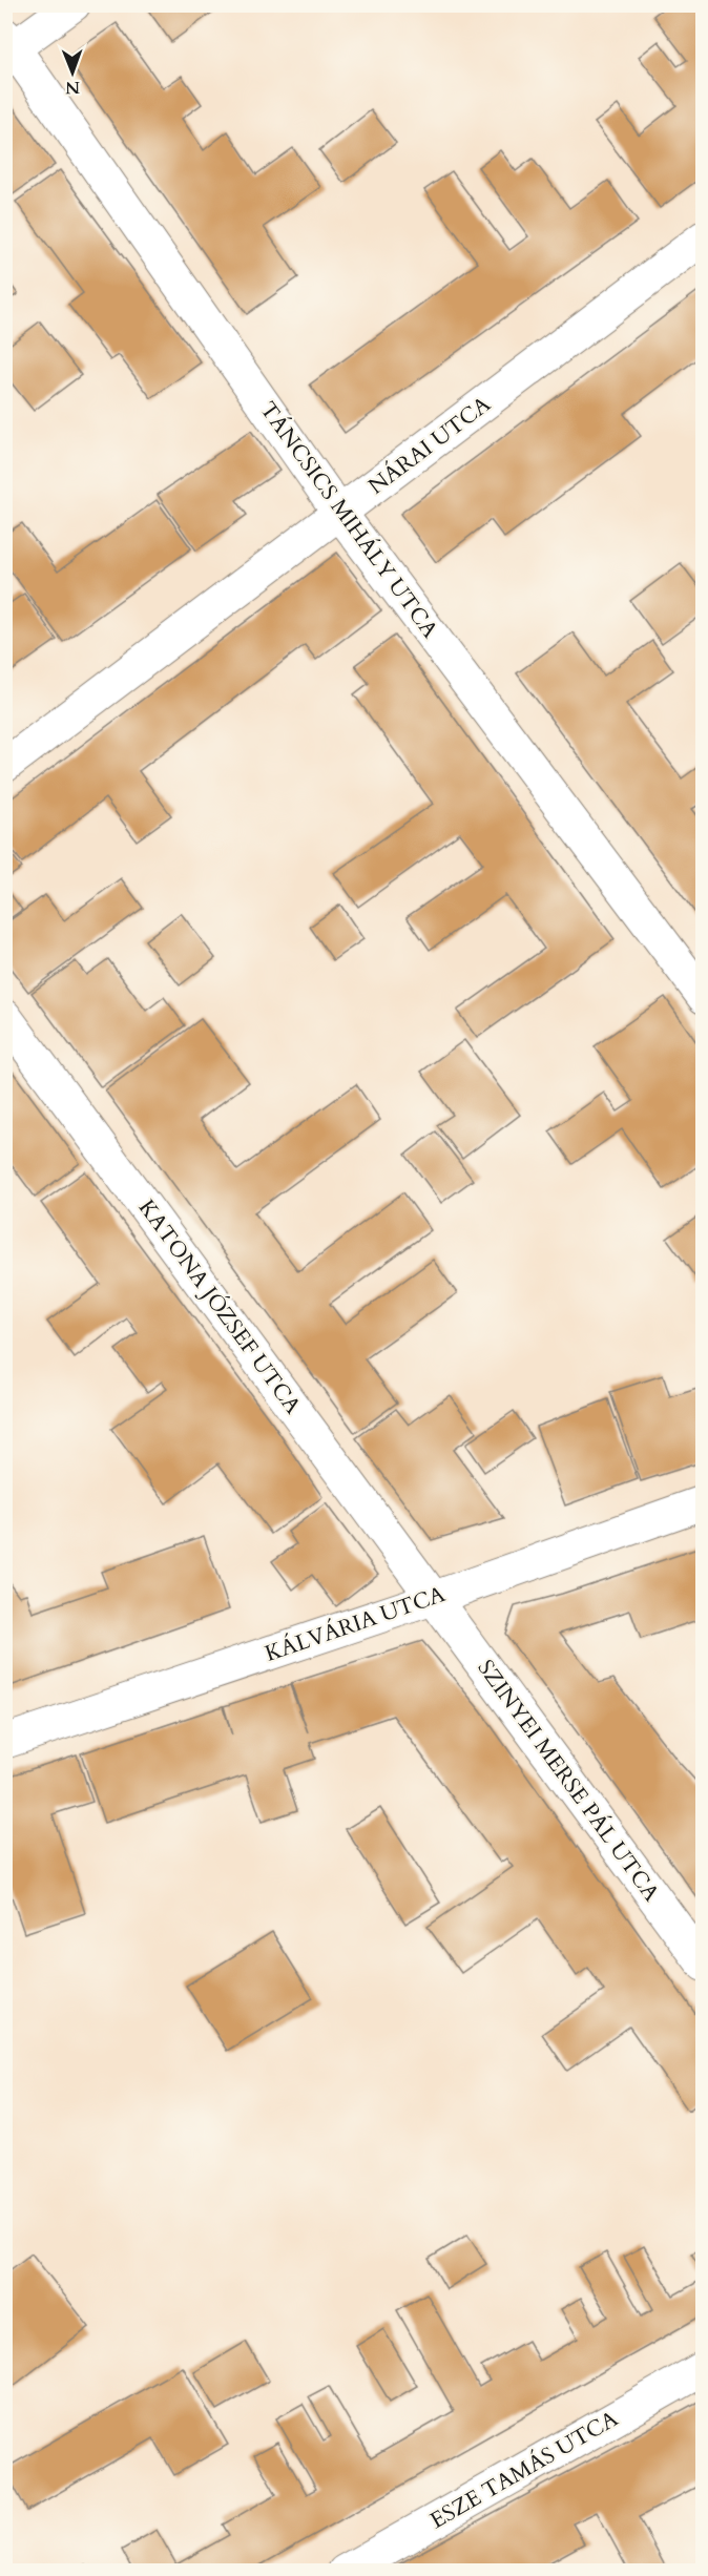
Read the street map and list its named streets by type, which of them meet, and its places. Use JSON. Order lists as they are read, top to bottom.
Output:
{
  "streets": {
    "street": [
      "NÁRAI UTCA",
      "TÁNCSICS MIHÁLY UTCA",
      "KATONA JÓZSEF UTCA",
      "KÁLVÁRIA UTCA",
      "SZINYEI MERSE PÁL UTCA",
      "ESZE TAMÁS UTCA"
    ]
  },
  "crossings": [
    ["NÁRAI UTCA", "TÁNCSICS MIHÁLY UTCA"],
    ["KATONA JÓZSEF UTCA", "KÁLVÁRIA UTCA"],
    ["KATONA JÓZSEF UTCA", "SZINYEI MERSE PÁL UTCA"],
    ["KÁLVÁRIA UTCA", "SZINYEI MERSE PÁL UTCA"]
  ],
  "north": "bottom"
}
